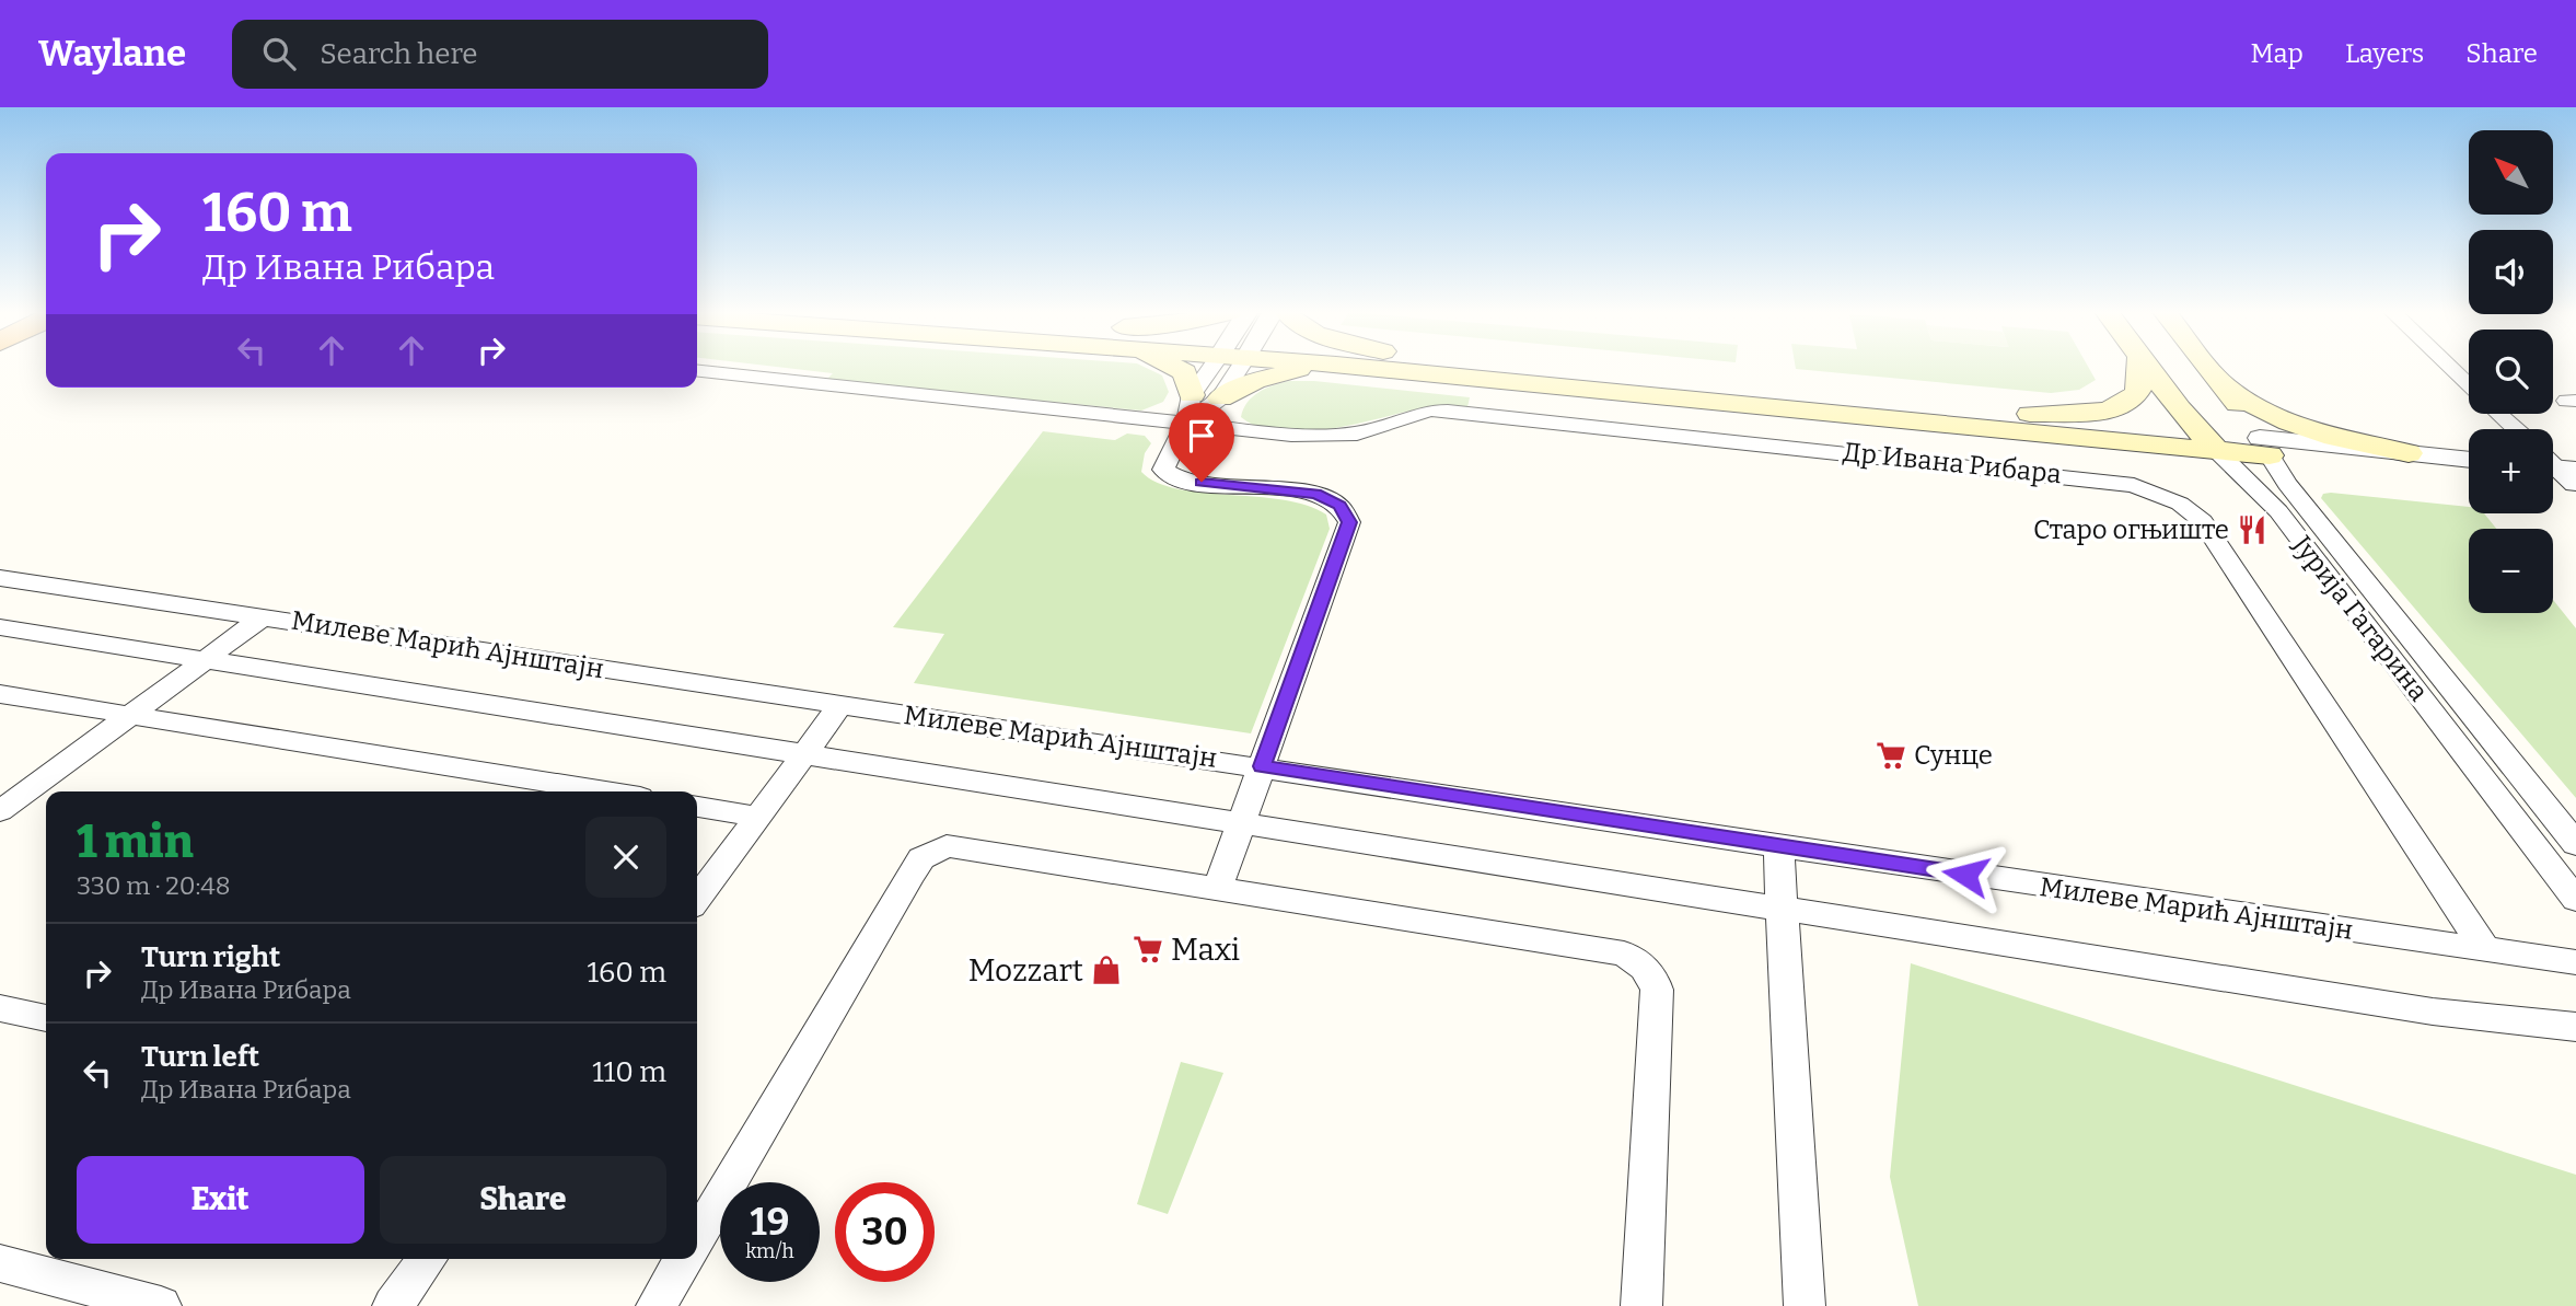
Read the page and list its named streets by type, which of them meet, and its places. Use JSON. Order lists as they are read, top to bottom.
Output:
{
  "streets": {
    "main road": ["Др Ивана Рибара", "Јурија Гагарина"],
    "street": ["Милеве Марић Ајнштајн"]
  },
  "crossings": [
    ["Др Ивана Рибара", "Јурија Гагарина"],
    ["Др Ивана Рибара", "Милеве Марић Ајнштајн"]
  ],
  "places": {
    "restaurant": ["Старо огњиште"],
    "supermarket": ["Сунце", "Maxi"],
    "shop": ["Mozzart"]
  },
  "north": "top left",
  "page": {
    "header": "Waylane",
    "search": "Search here",
    "nav": ["Map", "Layers", "Share"],
    "map_buttons": ["+", "−"],
    "turn": ["160 m", "Др Ивана Рибара"],
    "heading": ["1 min", "330 m · 20:48"],
    "list": [
      {
        "name": "Turn right",
        "note": "Др Ивана Рибара",
        "value": "160 m"
      },
      {
        "name": "Turn left",
        "note": "Др Ивана Рибара",
        "value": "110 m"
      }
    ],
    "buttons": ["Exit", "Share"],
    "speed": "19 km/h",
    "limit": "30"
  }
}
